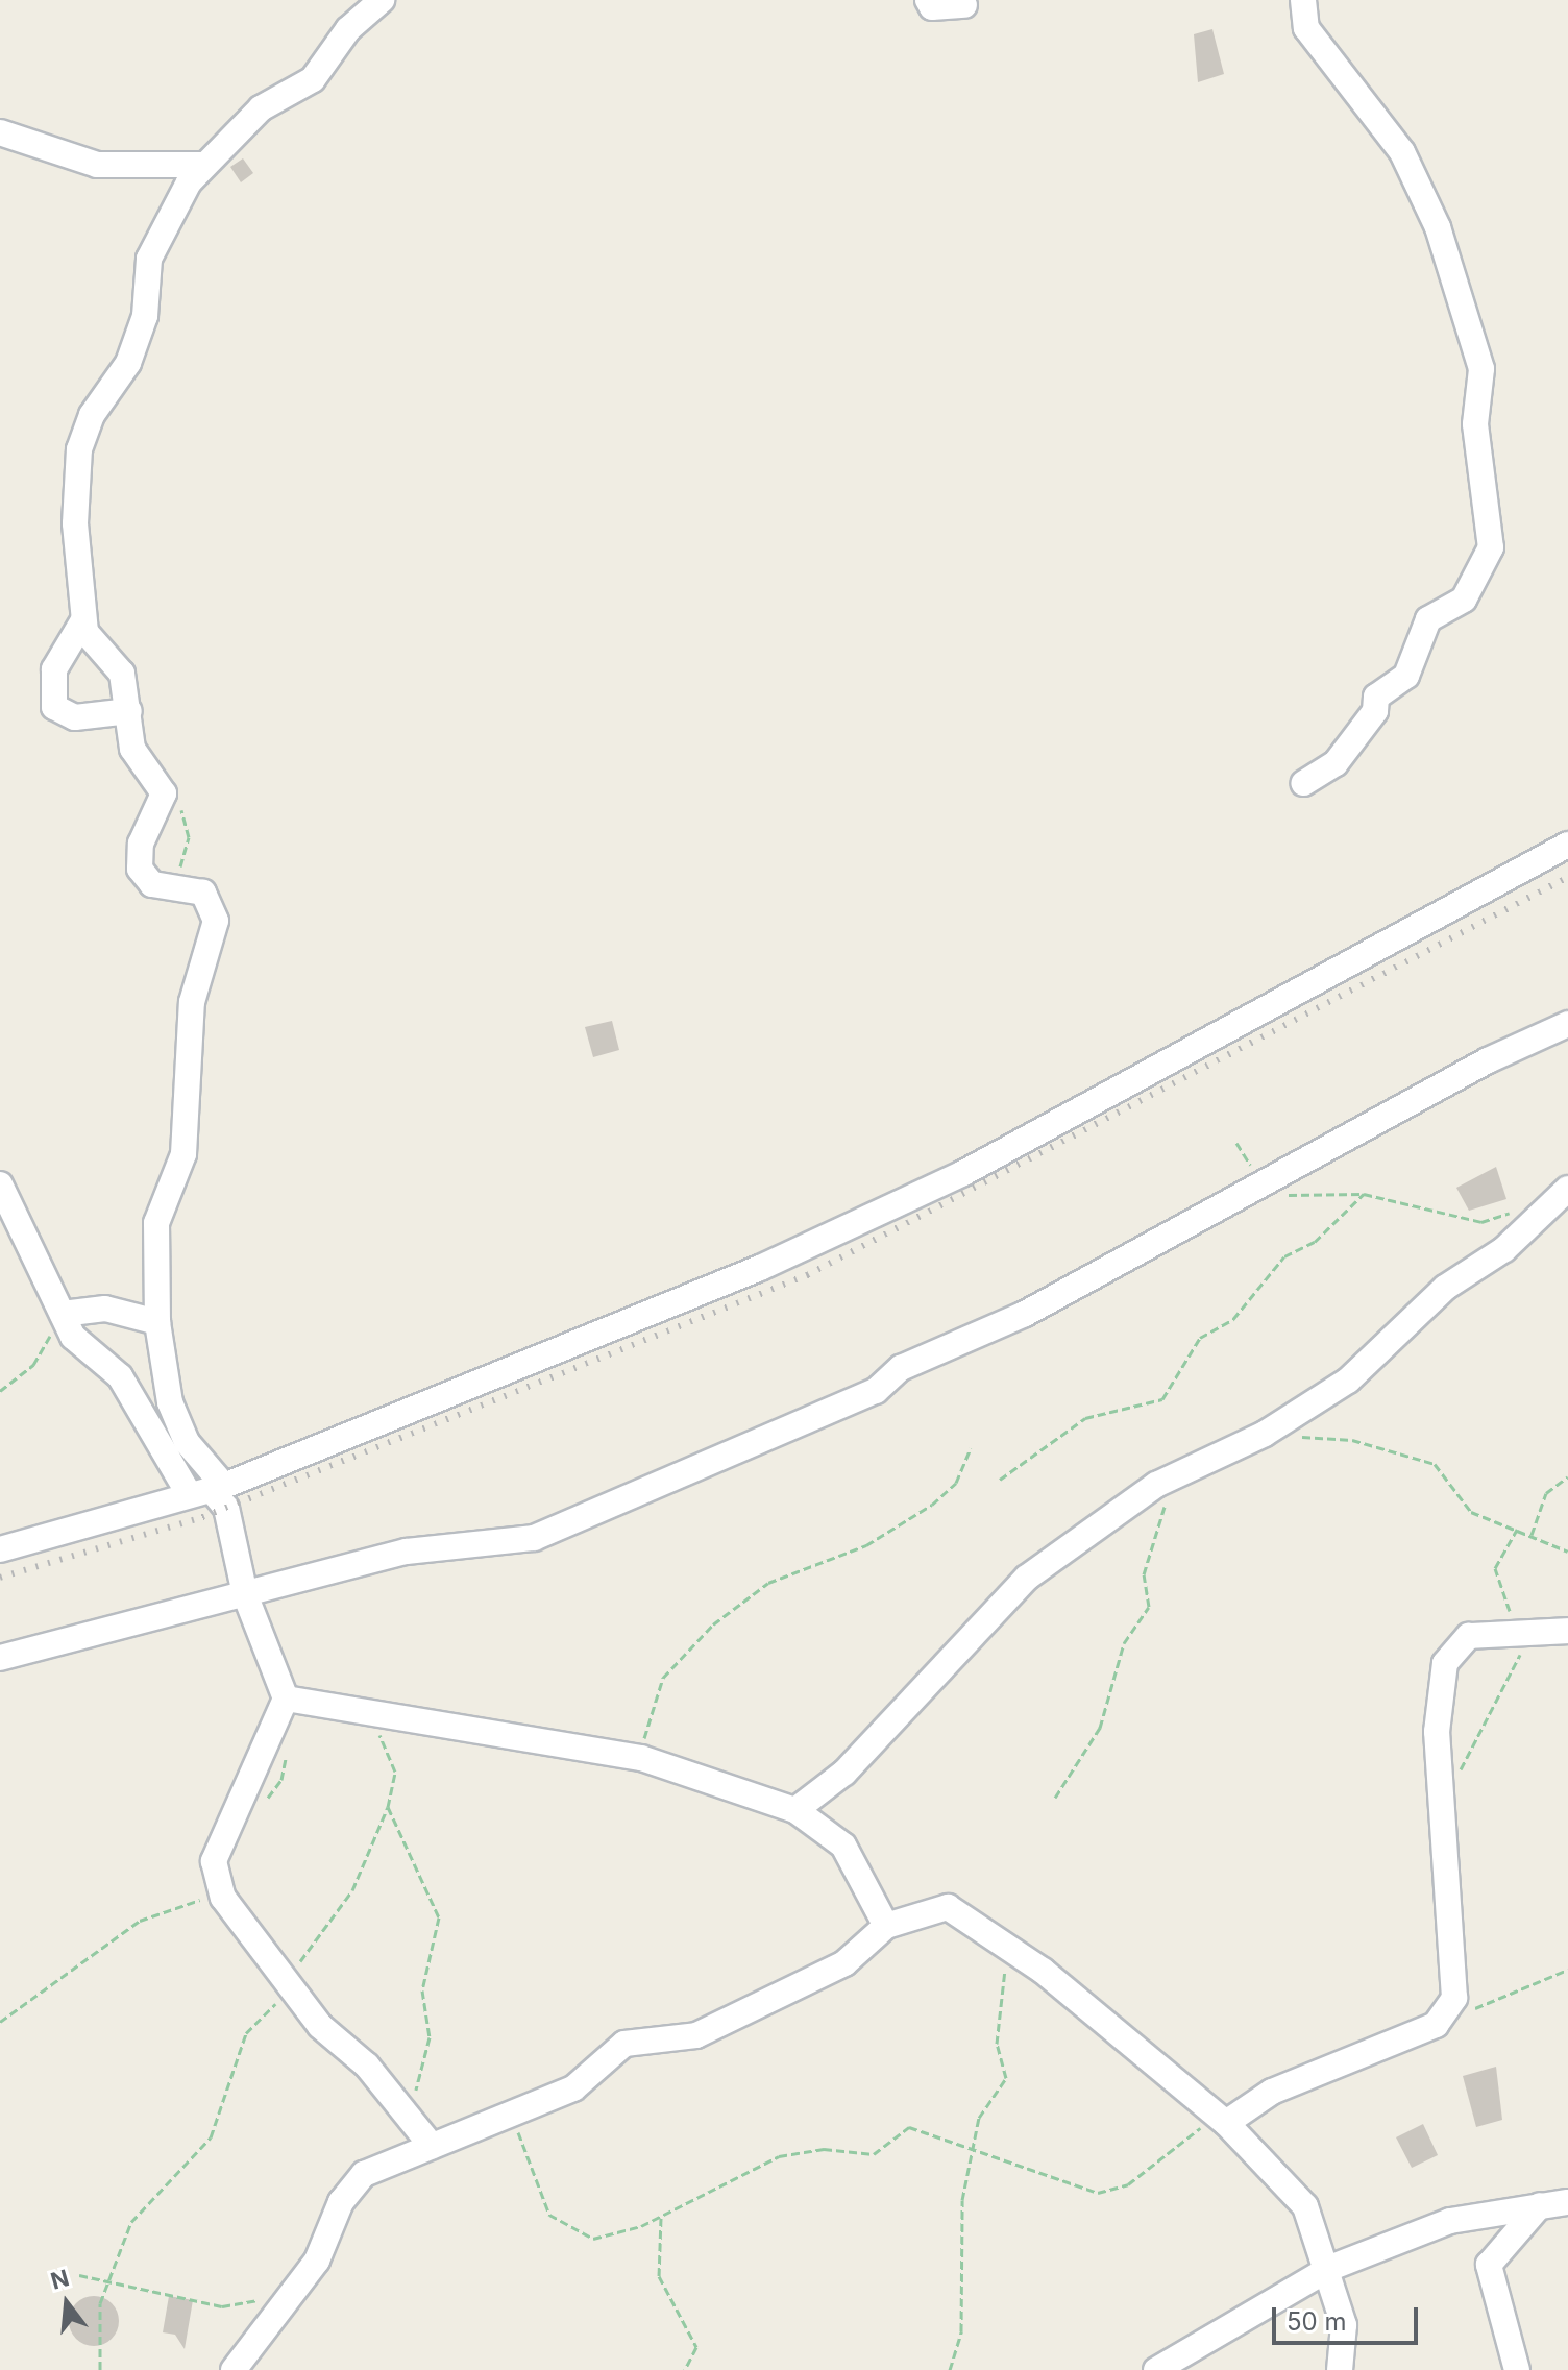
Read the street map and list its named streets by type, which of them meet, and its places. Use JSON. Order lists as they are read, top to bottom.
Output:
{
  "scale_bar": "50 m",
  "north": "top"
}
